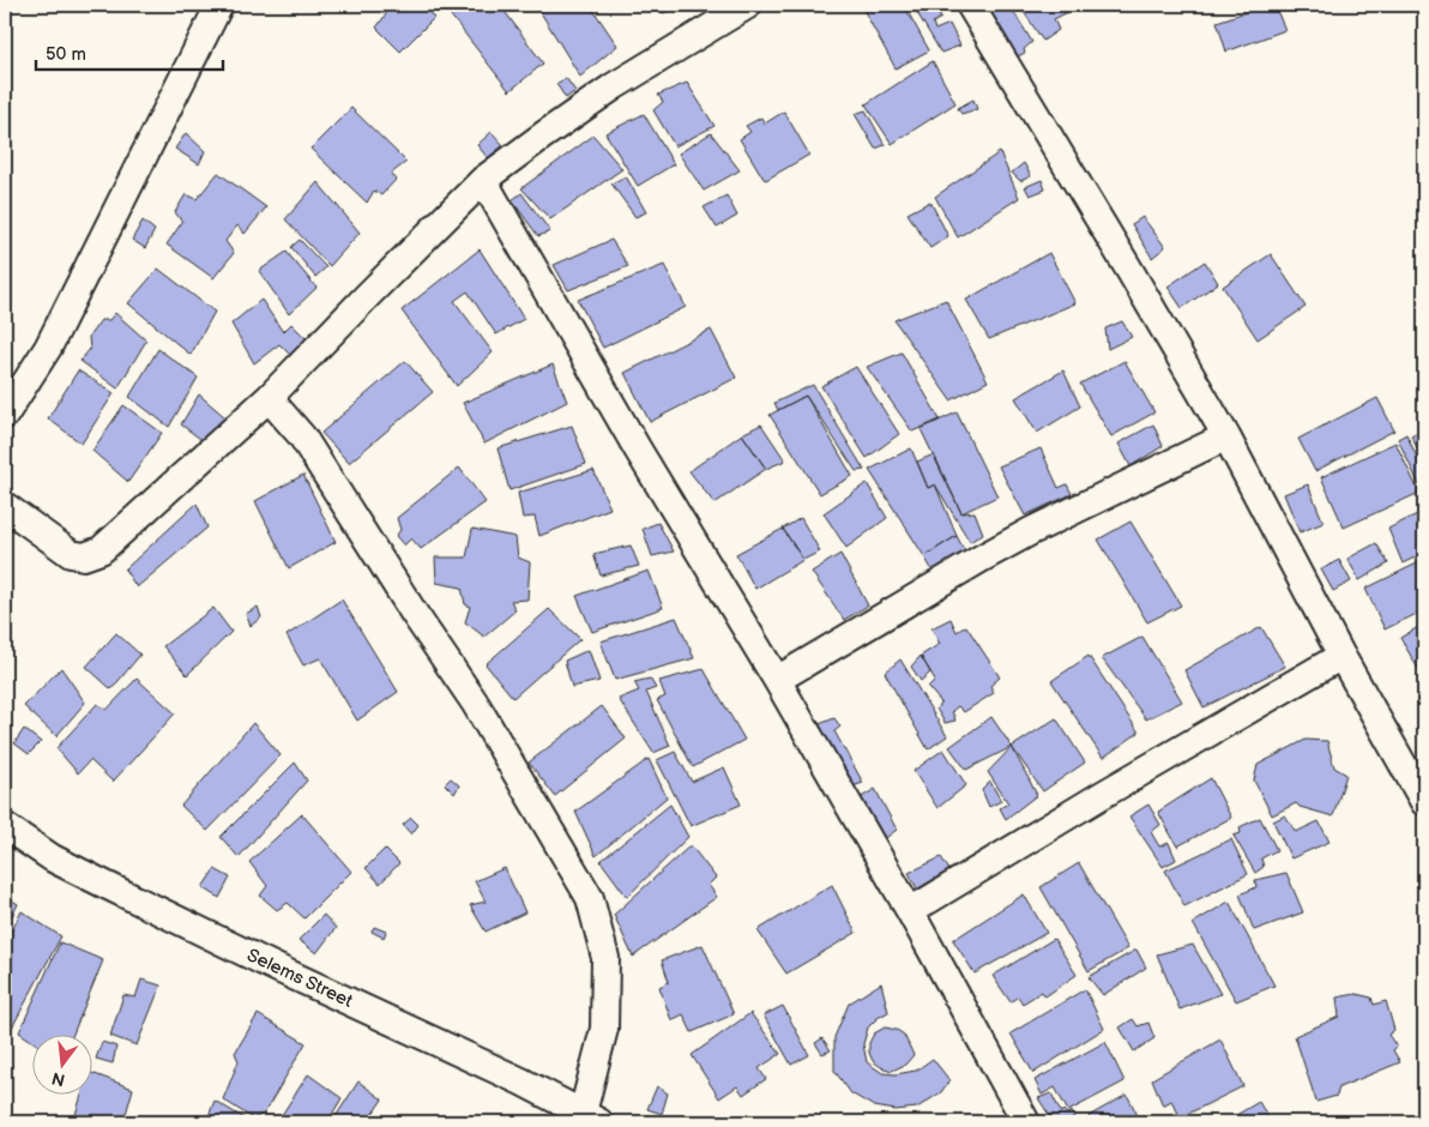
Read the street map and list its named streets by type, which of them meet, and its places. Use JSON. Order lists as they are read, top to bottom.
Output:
{
  "streets": {
    "street": ["Selems Street"]
  },
  "scale_bar": "50 m",
  "north": "bottom"
}
